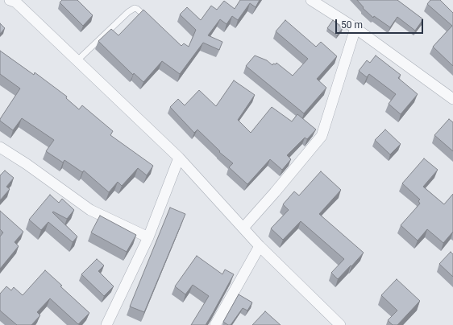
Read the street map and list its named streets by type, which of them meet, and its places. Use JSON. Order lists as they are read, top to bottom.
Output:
{
  "scale_bar": "50 m"
}
